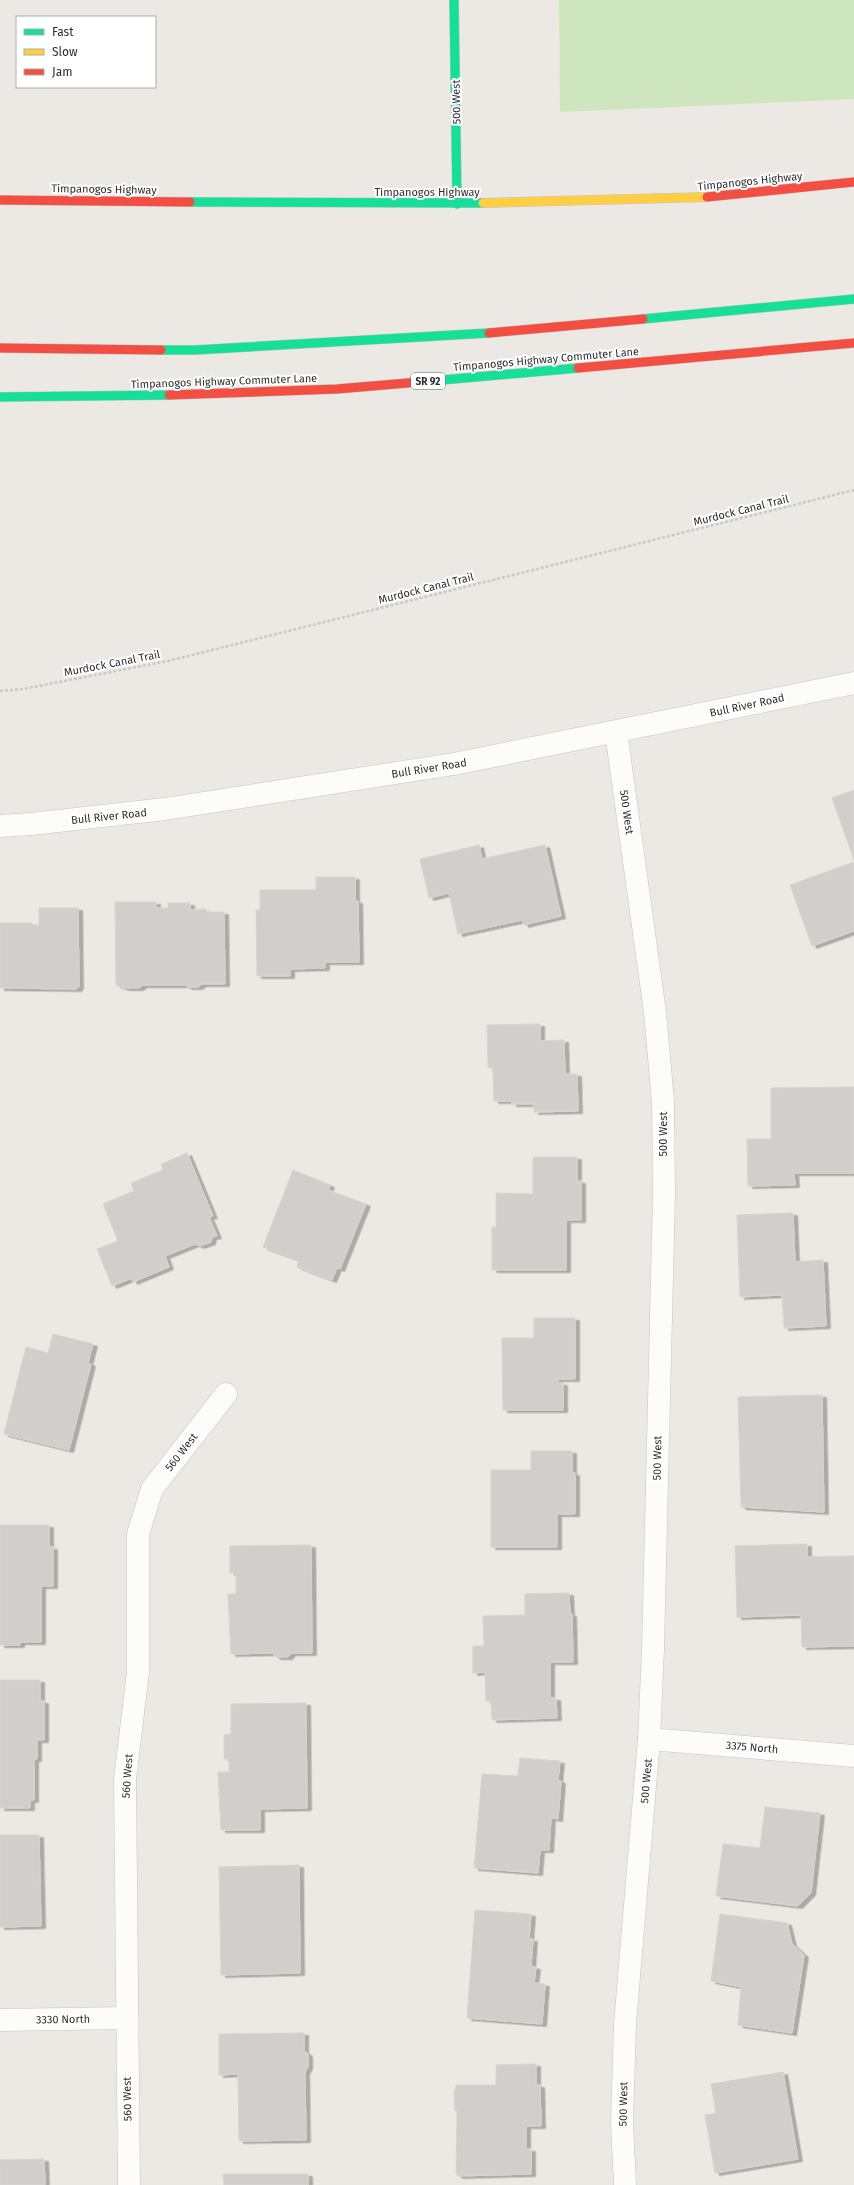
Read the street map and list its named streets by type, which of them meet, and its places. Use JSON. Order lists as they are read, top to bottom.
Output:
{
  "streets": {
    "main road": [
      "500 West",
      "Timpanogos Highway",
      "Timpanogos Highway Commuter Lane",
      "SR 92"
    ],
    "street": [
      "Bull River Road",
      "560 West",
      "3375 North",
      "3330 North"
    ],
    "path": ["Murdock Canal Trail"]
  },
  "crossings": [
    ["500 West", "Timpanogos Highway"],
    ["500 West", "Bull River Road"],
    ["500 West", "3375 North"],
    ["560 West", "3330 North"]
  ],
  "legend": ["Fast", "Slow", "Jam"]
}
